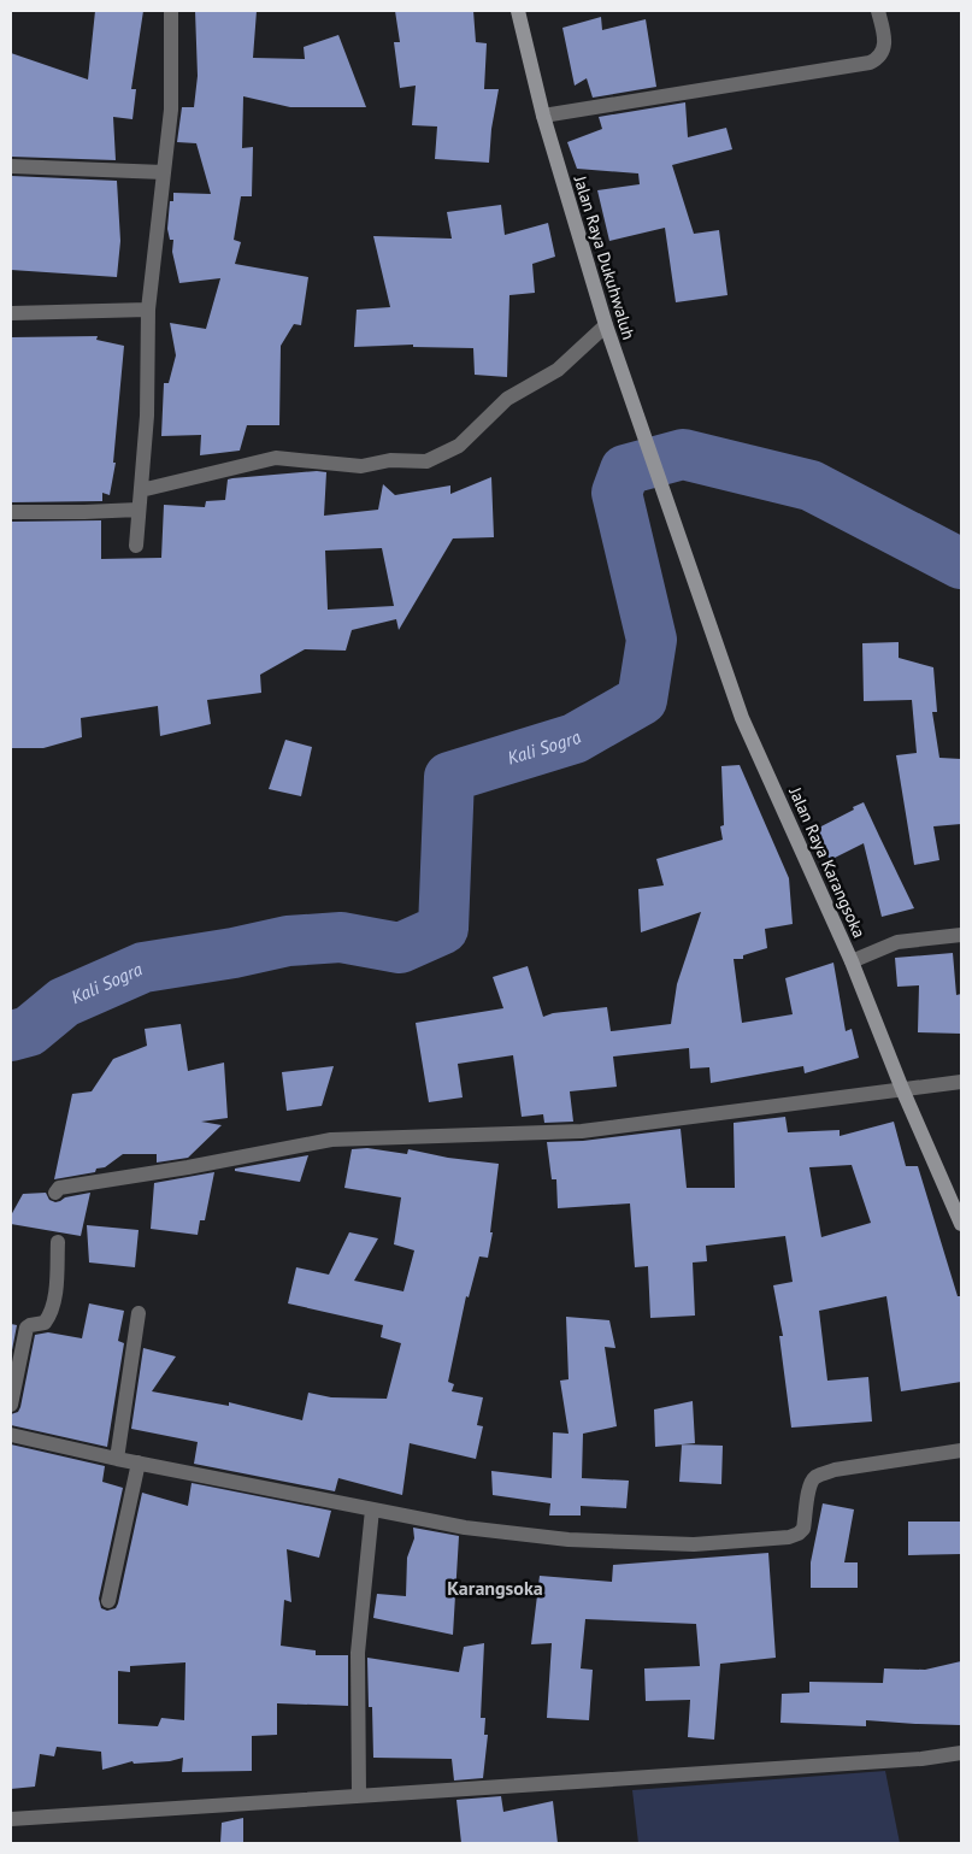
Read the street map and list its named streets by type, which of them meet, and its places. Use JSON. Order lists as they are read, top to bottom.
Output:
{
  "streets": {
    "main road": ["Jalan Raya Dukuhwaluh", "Jalan Raya Karangsoka"]
  },
  "crossings": [
    ["Jalan Raya Dukuhwaluh", "Jalan Raya Karangsoka"]
  ],
  "districts": ["Karangsoka"],
  "water": ["Kali Sogra"]
}
